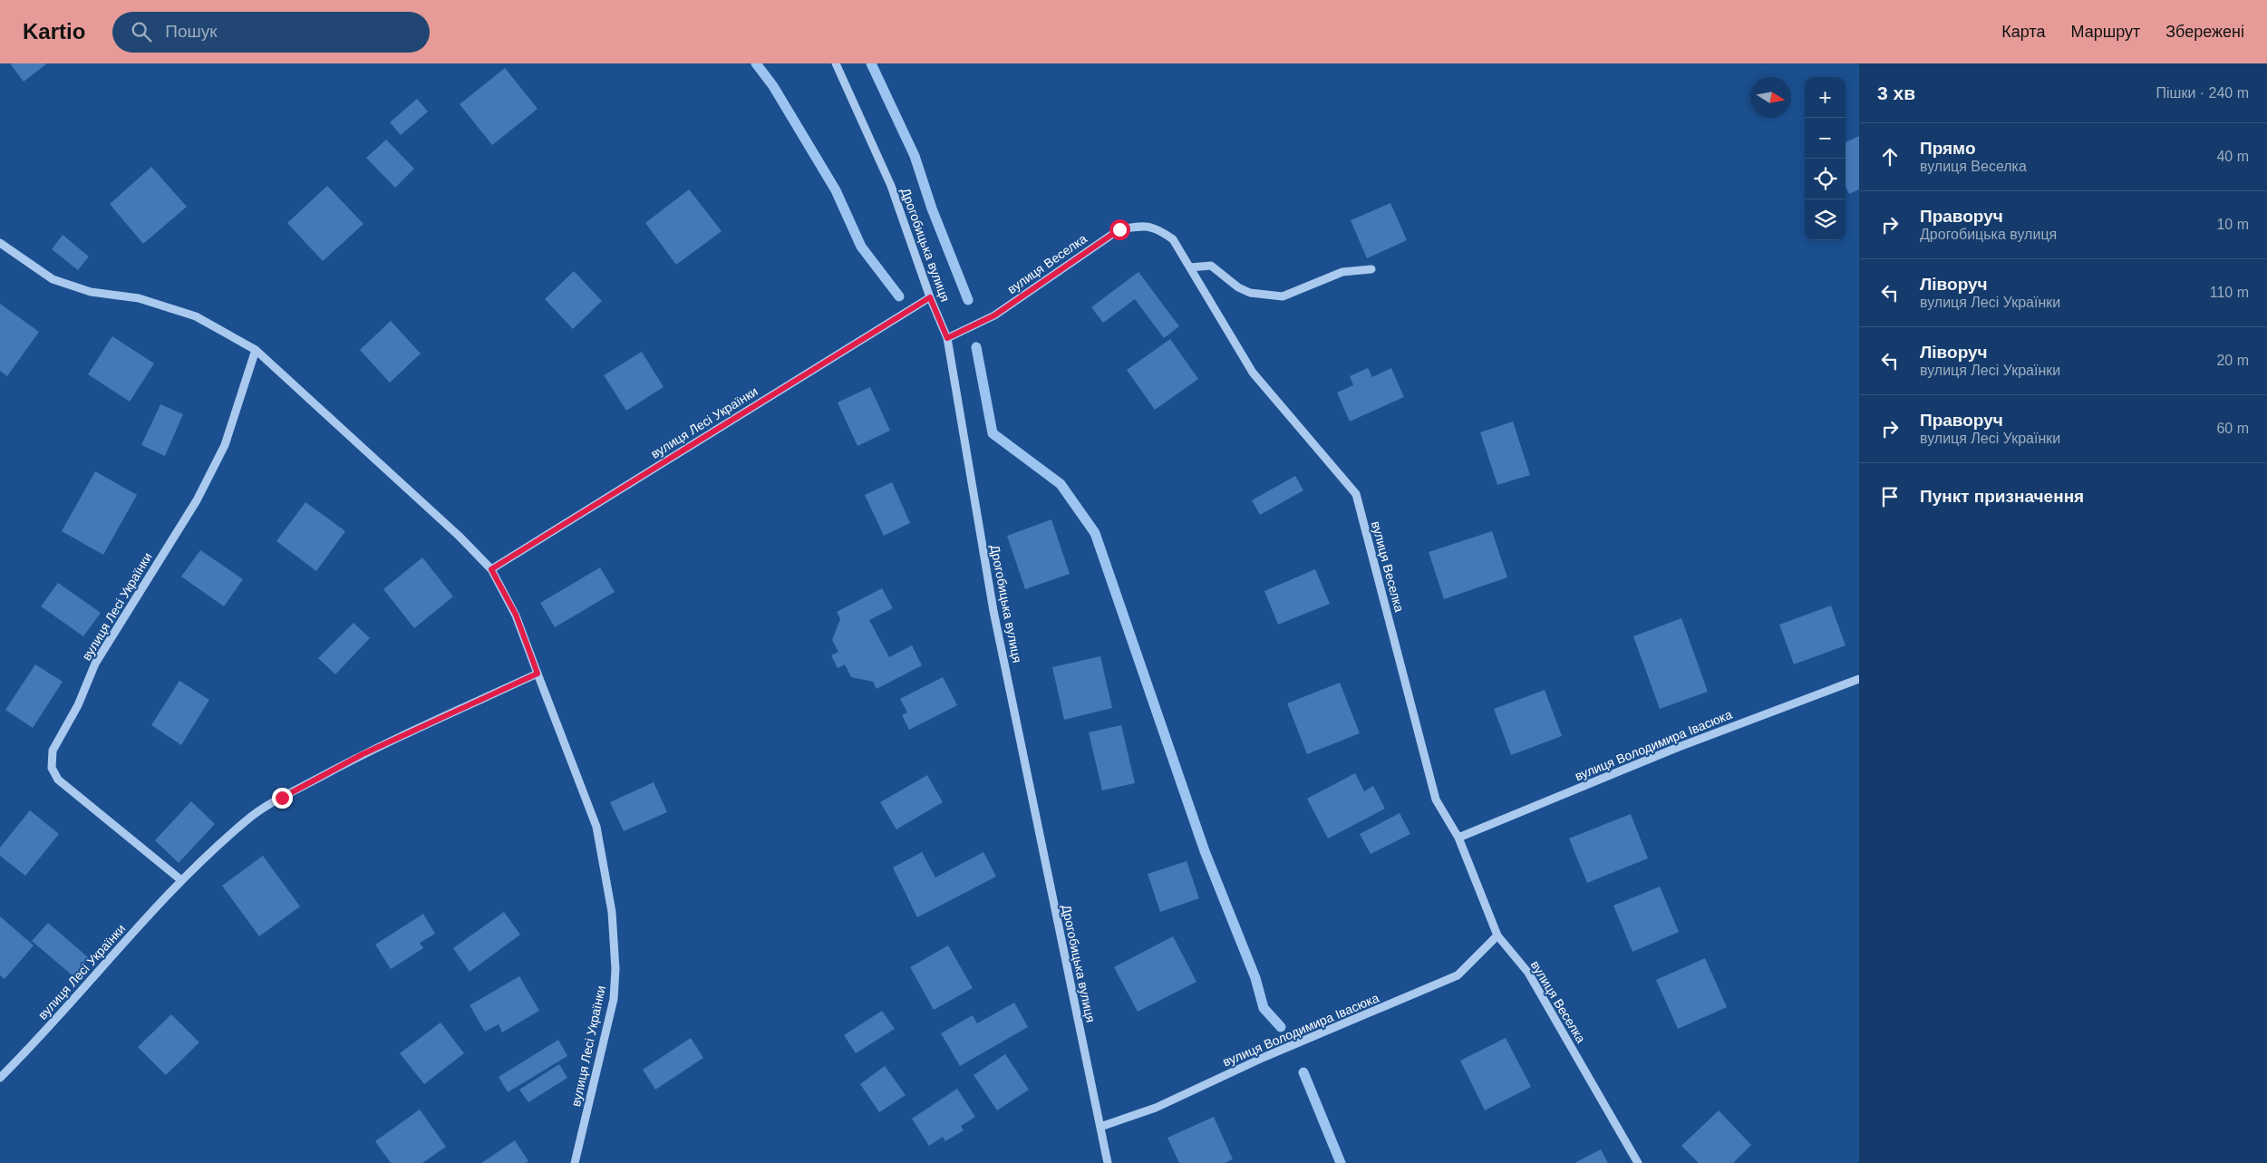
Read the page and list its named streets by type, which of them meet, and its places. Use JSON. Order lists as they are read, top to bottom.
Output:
{
  "streets": {
    "street": [
      "Дрогобицька вулиця",
      "вулиця Веселка",
      "вулиця Лесі Українки",
      "вулиця Володимира Івасюка"
    ]
  },
  "crossings": [
    ["Дрогобицька вулиця", "вулиця Веселка"],
    ["Дрогобицька вулиця", "вулиця Лесі Українки"],
    ["Дрогобицька вулиця", "вулиця Володимира Івасюка"],
    ["вулиця Веселка", "вулиця Володимира Івасюка"]
  ],
  "north": "right",
  "page": {
    "header": "Kartio",
    "search": "Пошук",
    "nav": ["Карта", "Маршрут", "Збережені"],
    "heading": ["3 хв", "Пішки · 240 m"],
    "map_buttons": ["+", "−"],
    "list": [
      ["Прямо", "вулиця Веселка", "40 m"],
      ["Праворуч", "Дрогобицька вулиця", "10 m"],
      ["Ліворуч", "вулиця Лесі Українки", "110 m"],
      ["Ліворуч", "вулиця Лесі Українки", "20 m"],
      ["Праворуч", "вулиця Лесі Українки", "60 m"],
      "Пункт призначення"
    ]
  }
}
